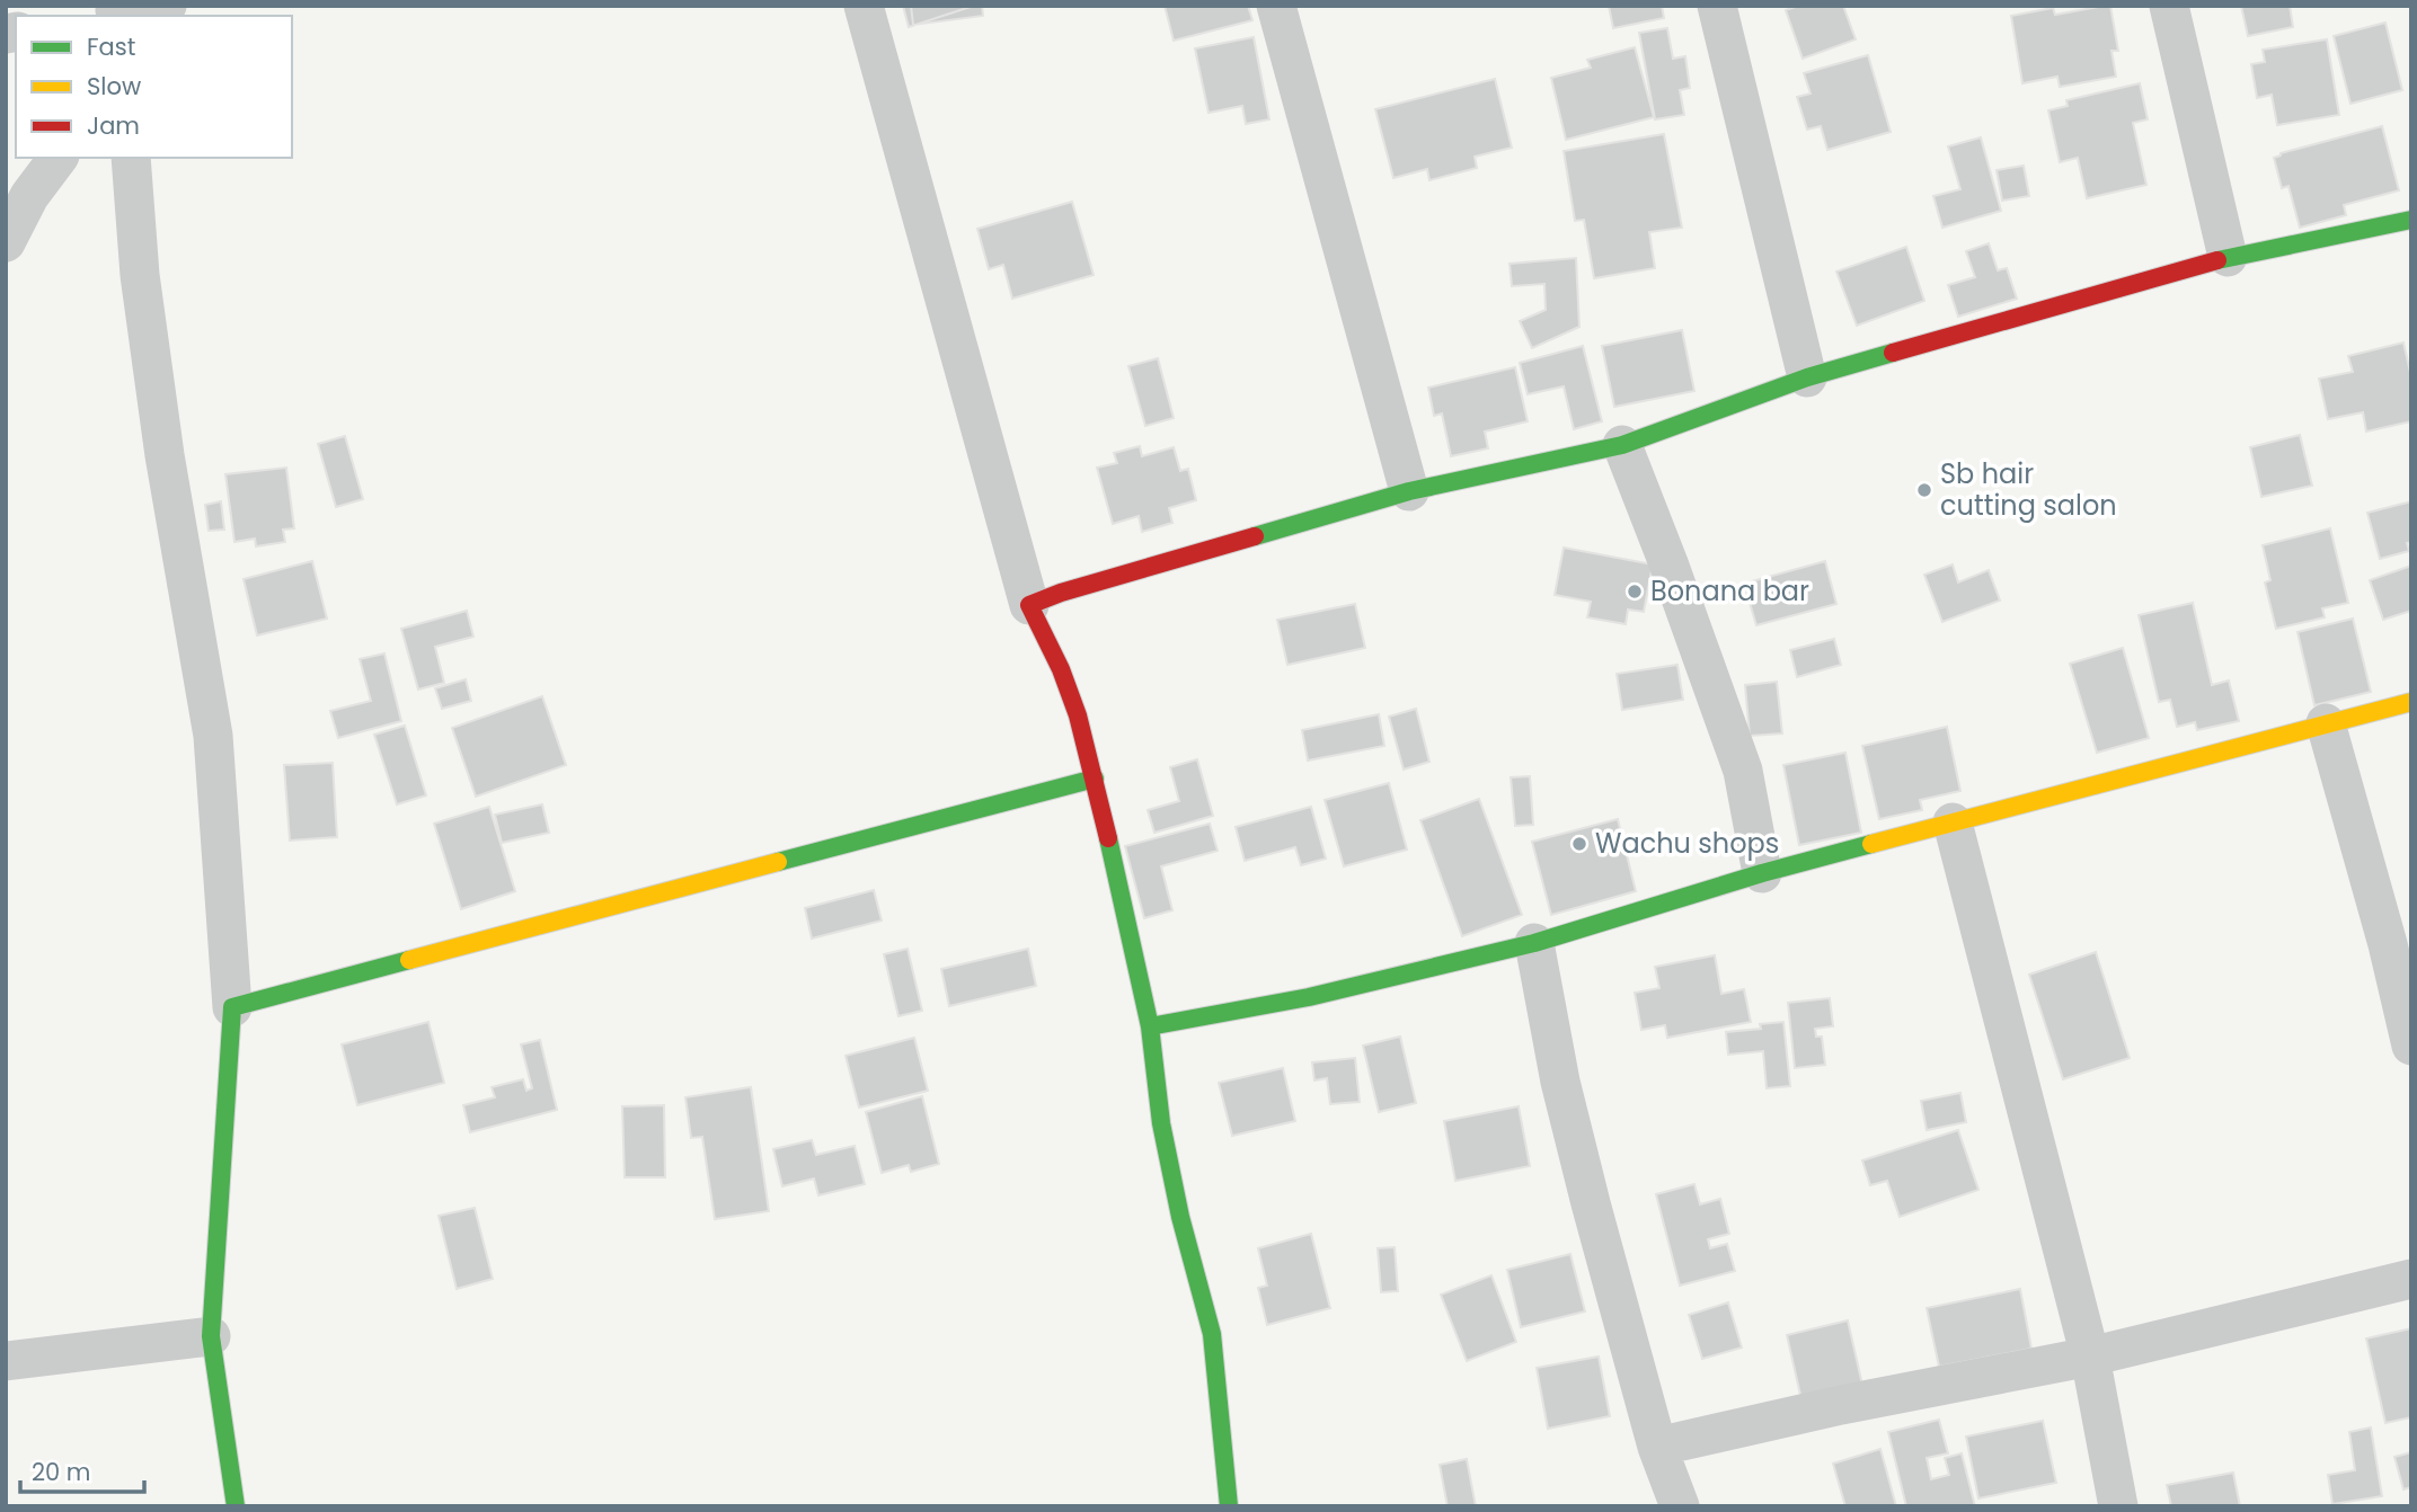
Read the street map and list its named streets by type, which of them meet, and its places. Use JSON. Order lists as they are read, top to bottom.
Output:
{
  "places": ["Sb hair cutting salon", "Bonana bar", "Wachu shops"],
  "legend": ["Fast", "Slow", "Jam"],
  "scale_bar": "20 m"
}
